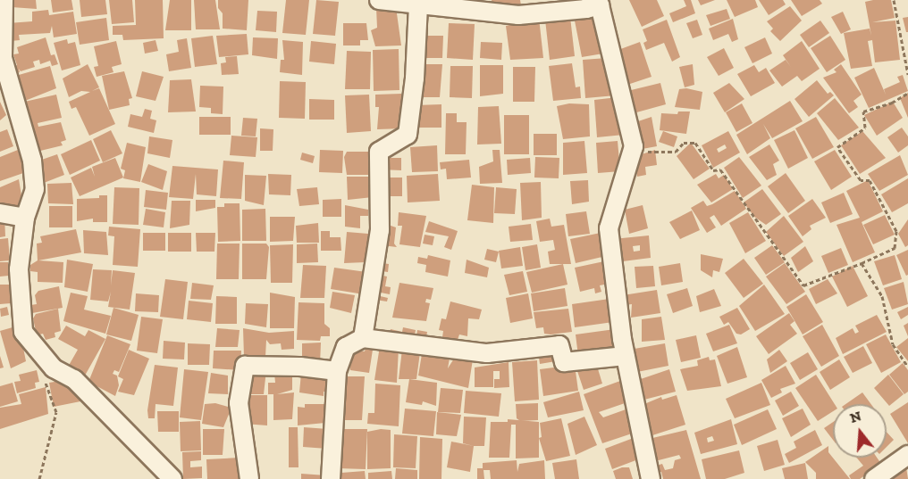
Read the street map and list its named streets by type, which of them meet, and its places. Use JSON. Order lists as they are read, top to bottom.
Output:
{
  "north": "top"
}
